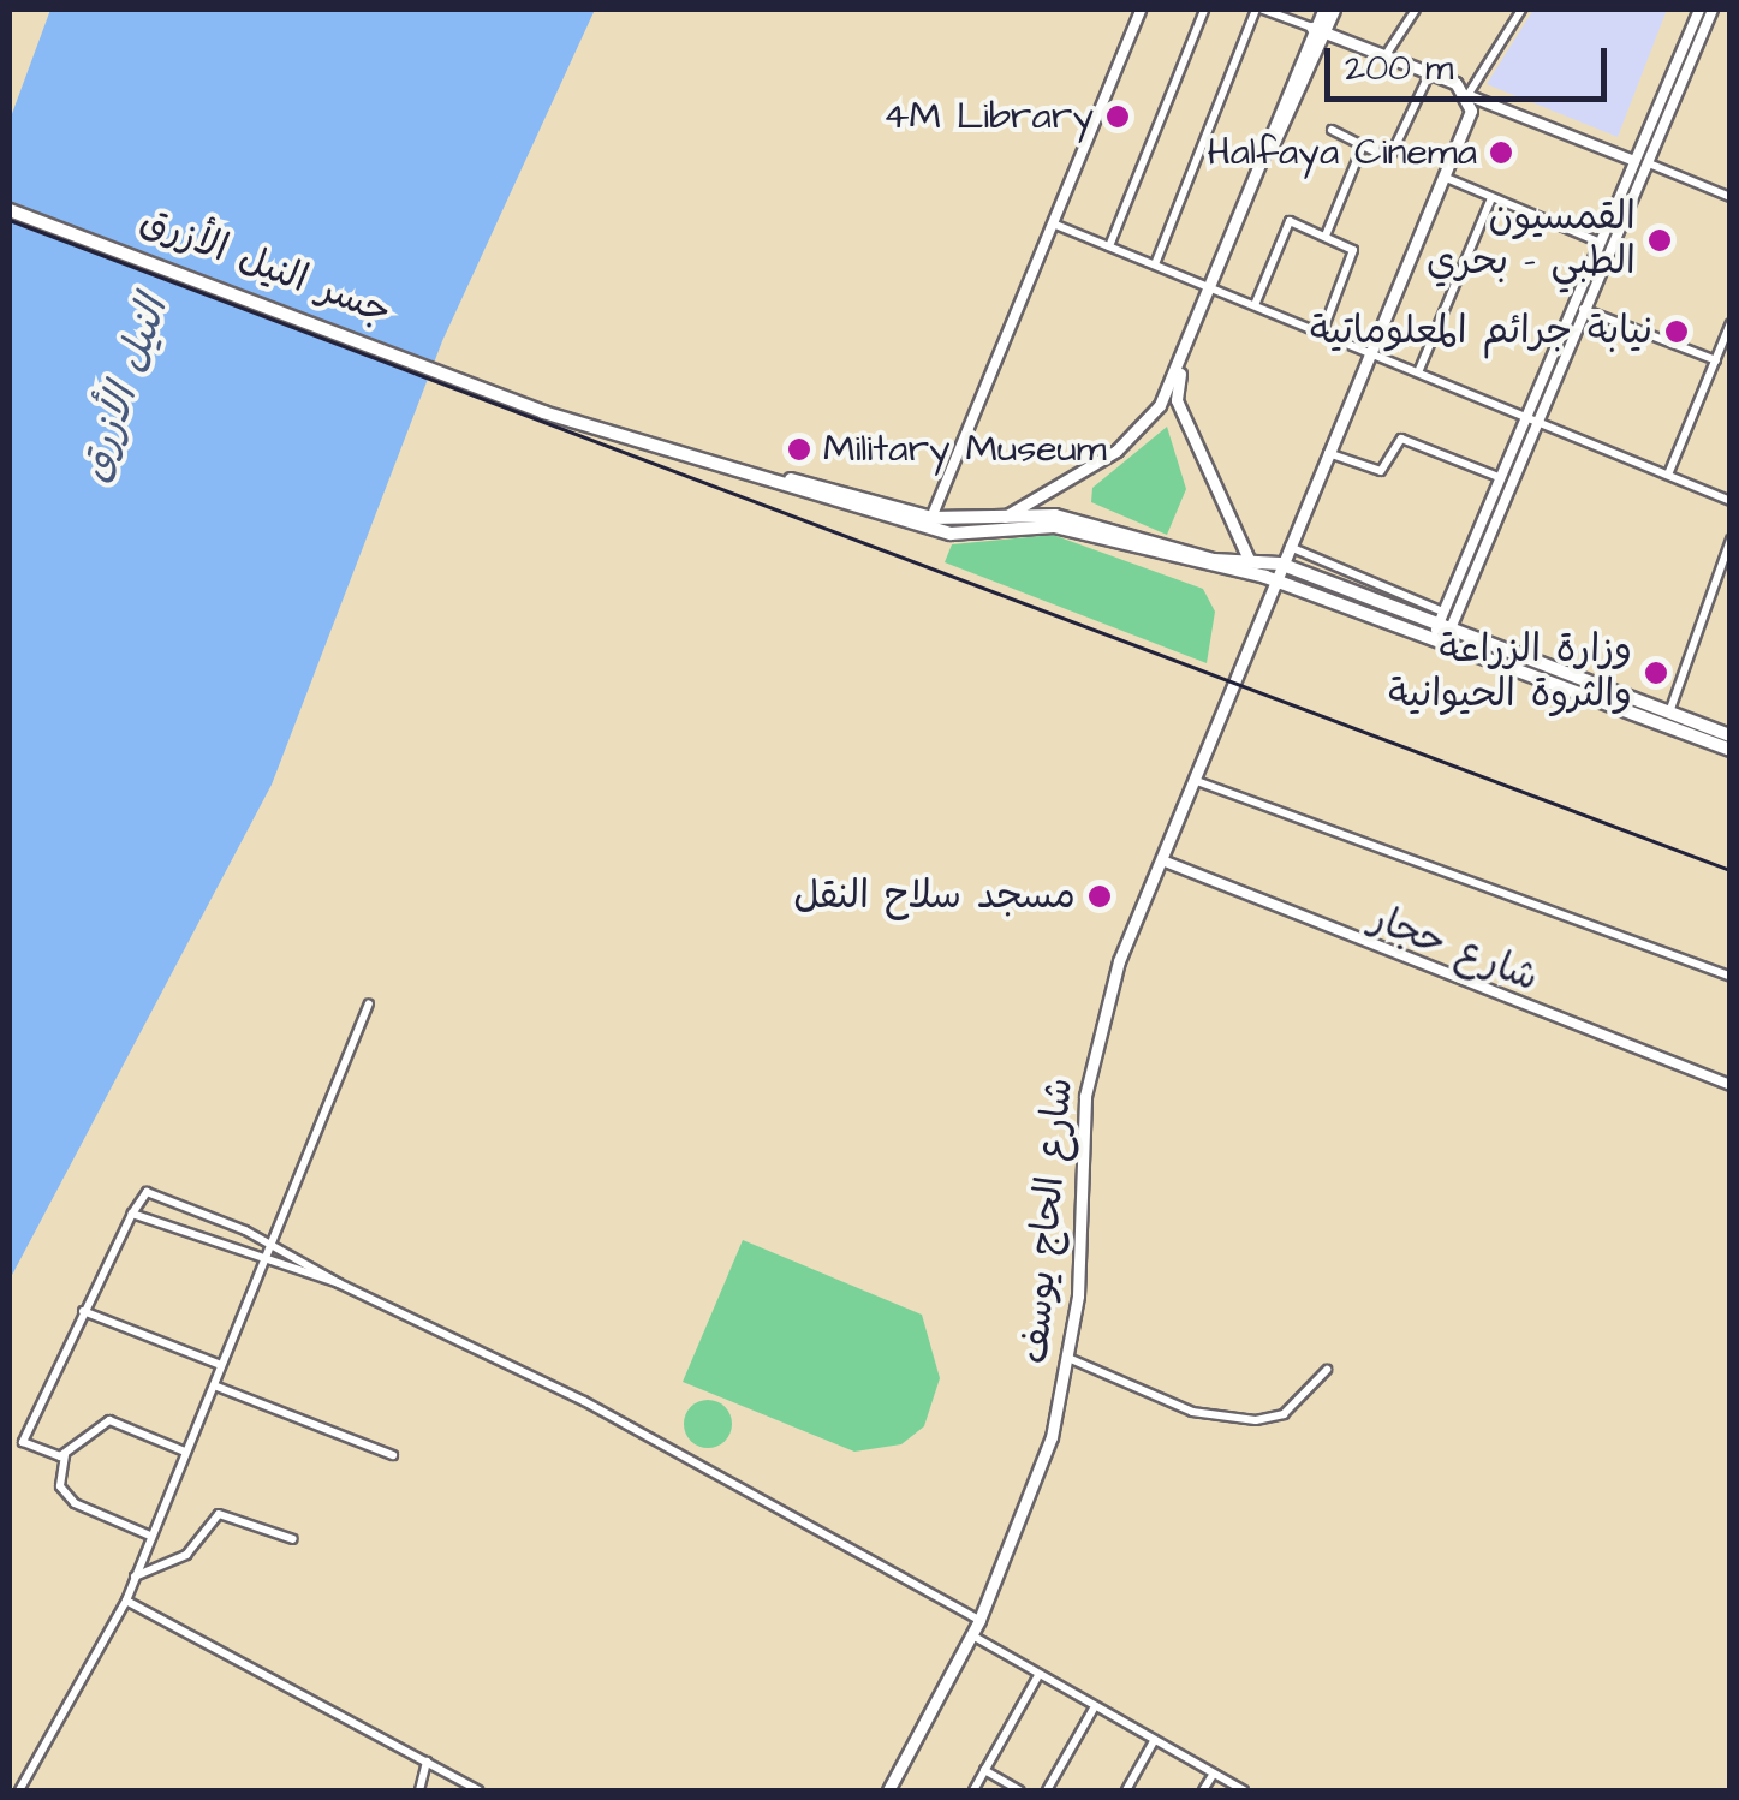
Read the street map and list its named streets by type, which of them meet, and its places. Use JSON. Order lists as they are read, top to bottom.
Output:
{
  "streets": {
    "main road": ["جسر النيل الأزرق", "شارع الحاج يوسف"],
    "street": ["شارع حجار"]
  },
  "crossings": [
    ["شارع حجار", "شارع الحاج يوسف"]
  ],
  "water": ["النيل الأزرق"],
  "places": [
    "4M Library",
    "Halfaya Cinema",
    "القمسيون الطبي - بحري",
    "نيابة جرائم المعلوماتية",
    "Military Museum",
    "وزارة الزراعة والثروة الحيوانية",
    "مسجد سلاح النقل"
  ],
  "scale_bar": "200 m"
}
